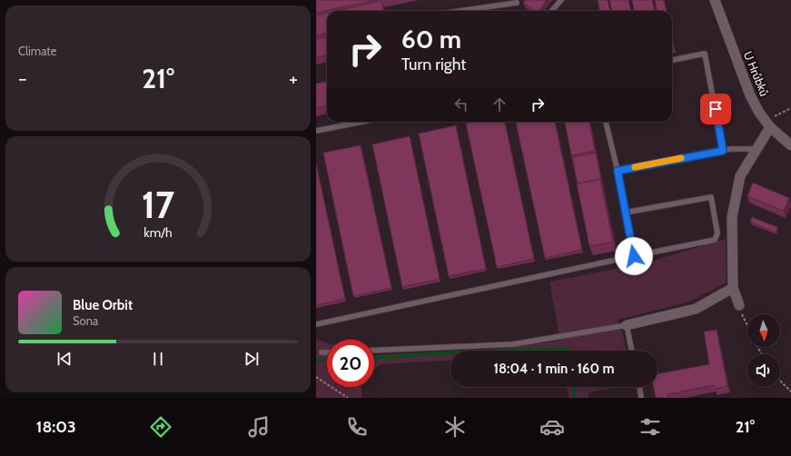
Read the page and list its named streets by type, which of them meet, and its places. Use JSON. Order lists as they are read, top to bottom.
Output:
{
  "streets": {
    "street": ["U Hrůbků"]
  },
  "north": "bottom",
  "page": {
    "tile": "Climate",
    "turn": ["60 m", "Turn right"],
    "heat": ["−", "21°", "+"],
    "song": ["Blue Orbit", "Sona"],
    "limit": "20",
    "trip": "18:04 · 1 min · 160 m",
    "tabs": ["18:03", "21°"],
    "gauge": ["17", "km/h"]
  }
}
